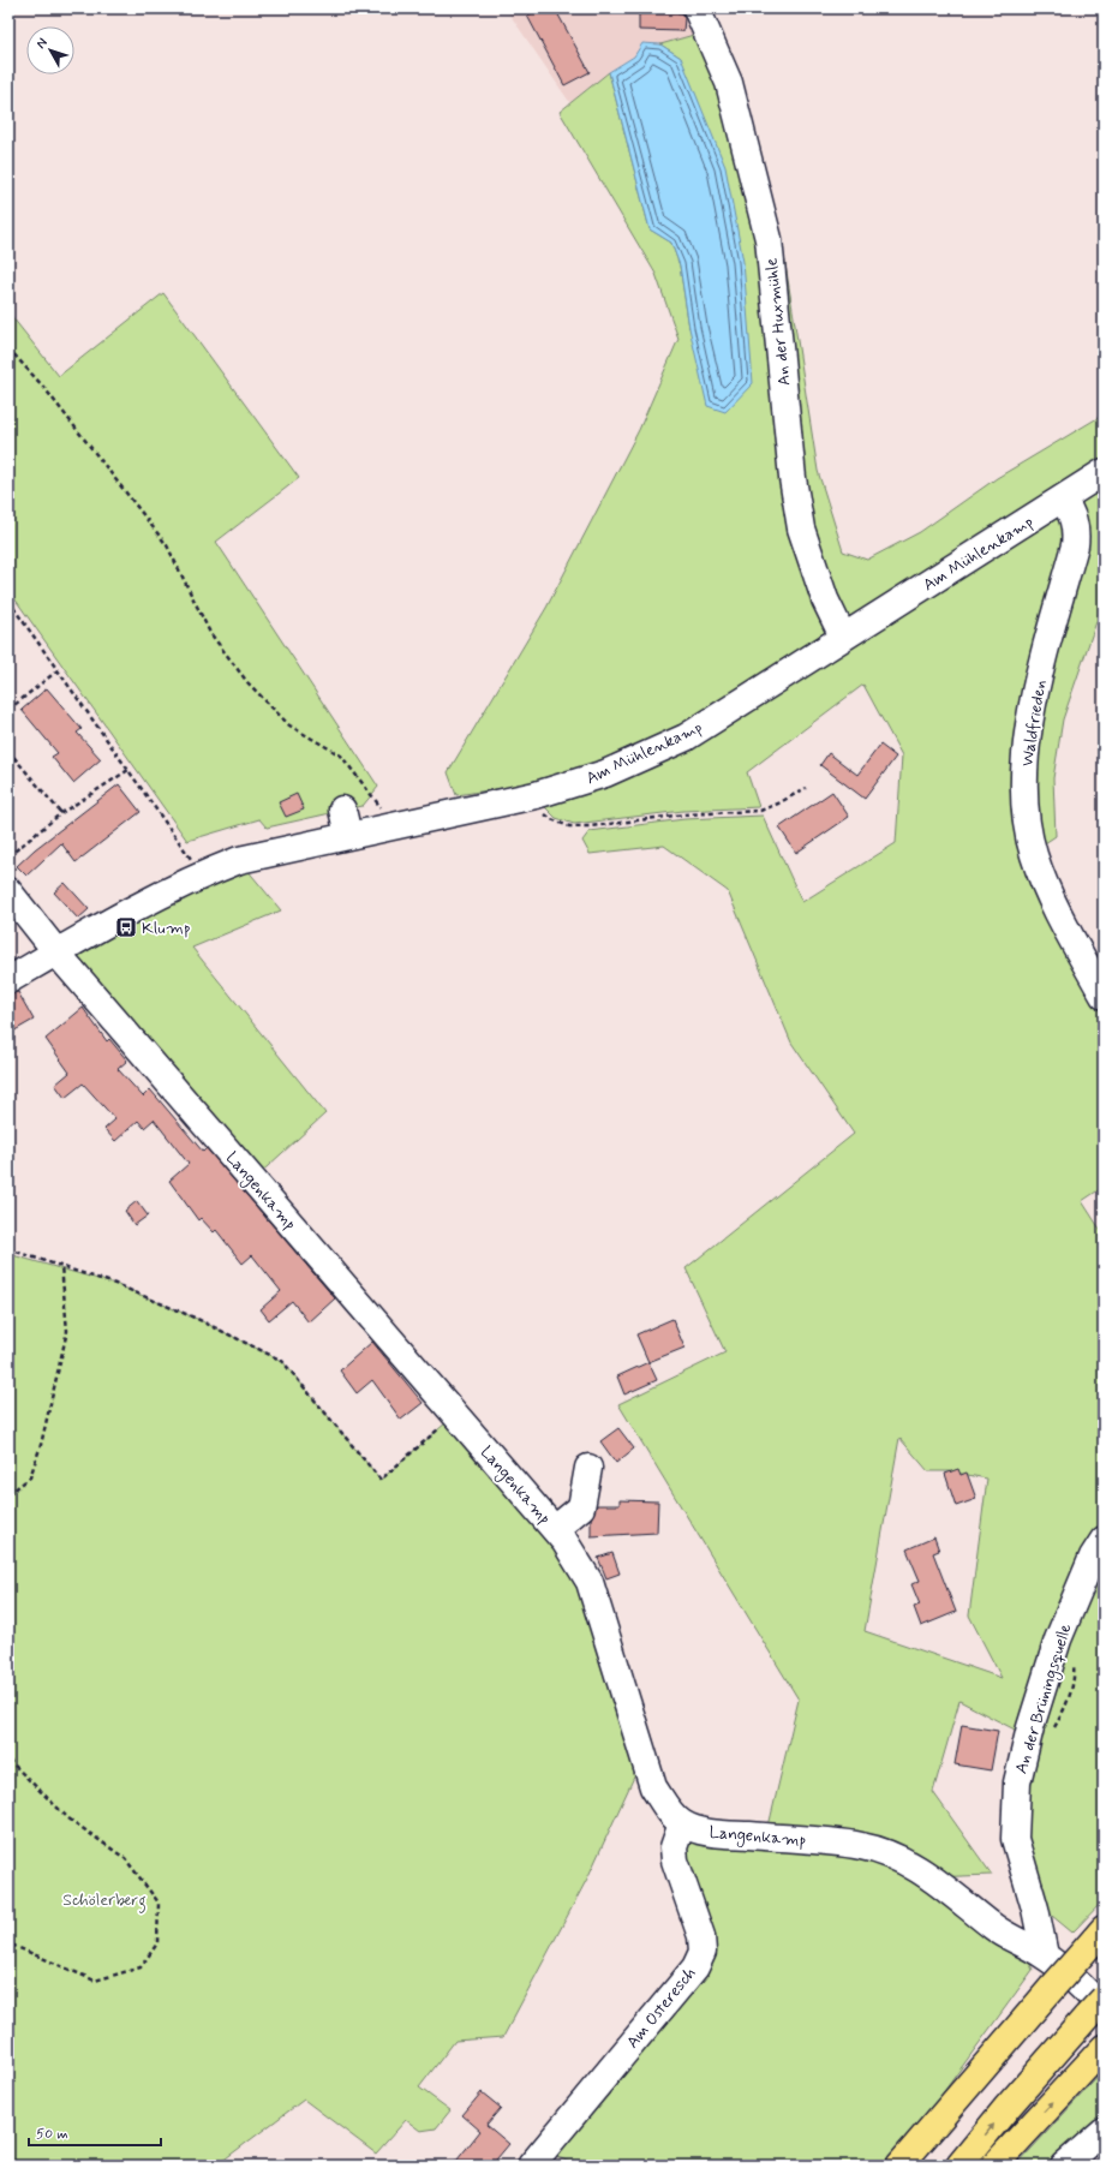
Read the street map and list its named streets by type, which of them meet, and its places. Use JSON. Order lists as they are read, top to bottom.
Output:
{
  "streets": {
    "street": [
      "An der Huxmühle",
      "Am Mühlenkamp",
      "Waldfrieden",
      "Langenkamp",
      "An der Brüningsquelle",
      "Am Osteresch"
    ]
  },
  "crossings": [
    ["An der Huxmühle", "Am Mühlenkamp"],
    ["Am Mühlenkamp", "Waldfrieden"],
    ["Am Mühlenkamp", "Langenkamp"],
    ["Langenkamp", "An der Brüningsquelle"],
    ["Langenkamp", "Am Osteresch"]
  ],
  "parks": ["Schölerberg"],
  "places": {
    "bus stop": ["Klump"]
  },
  "scale_bar": "50 m",
  "north": "top left"
}
